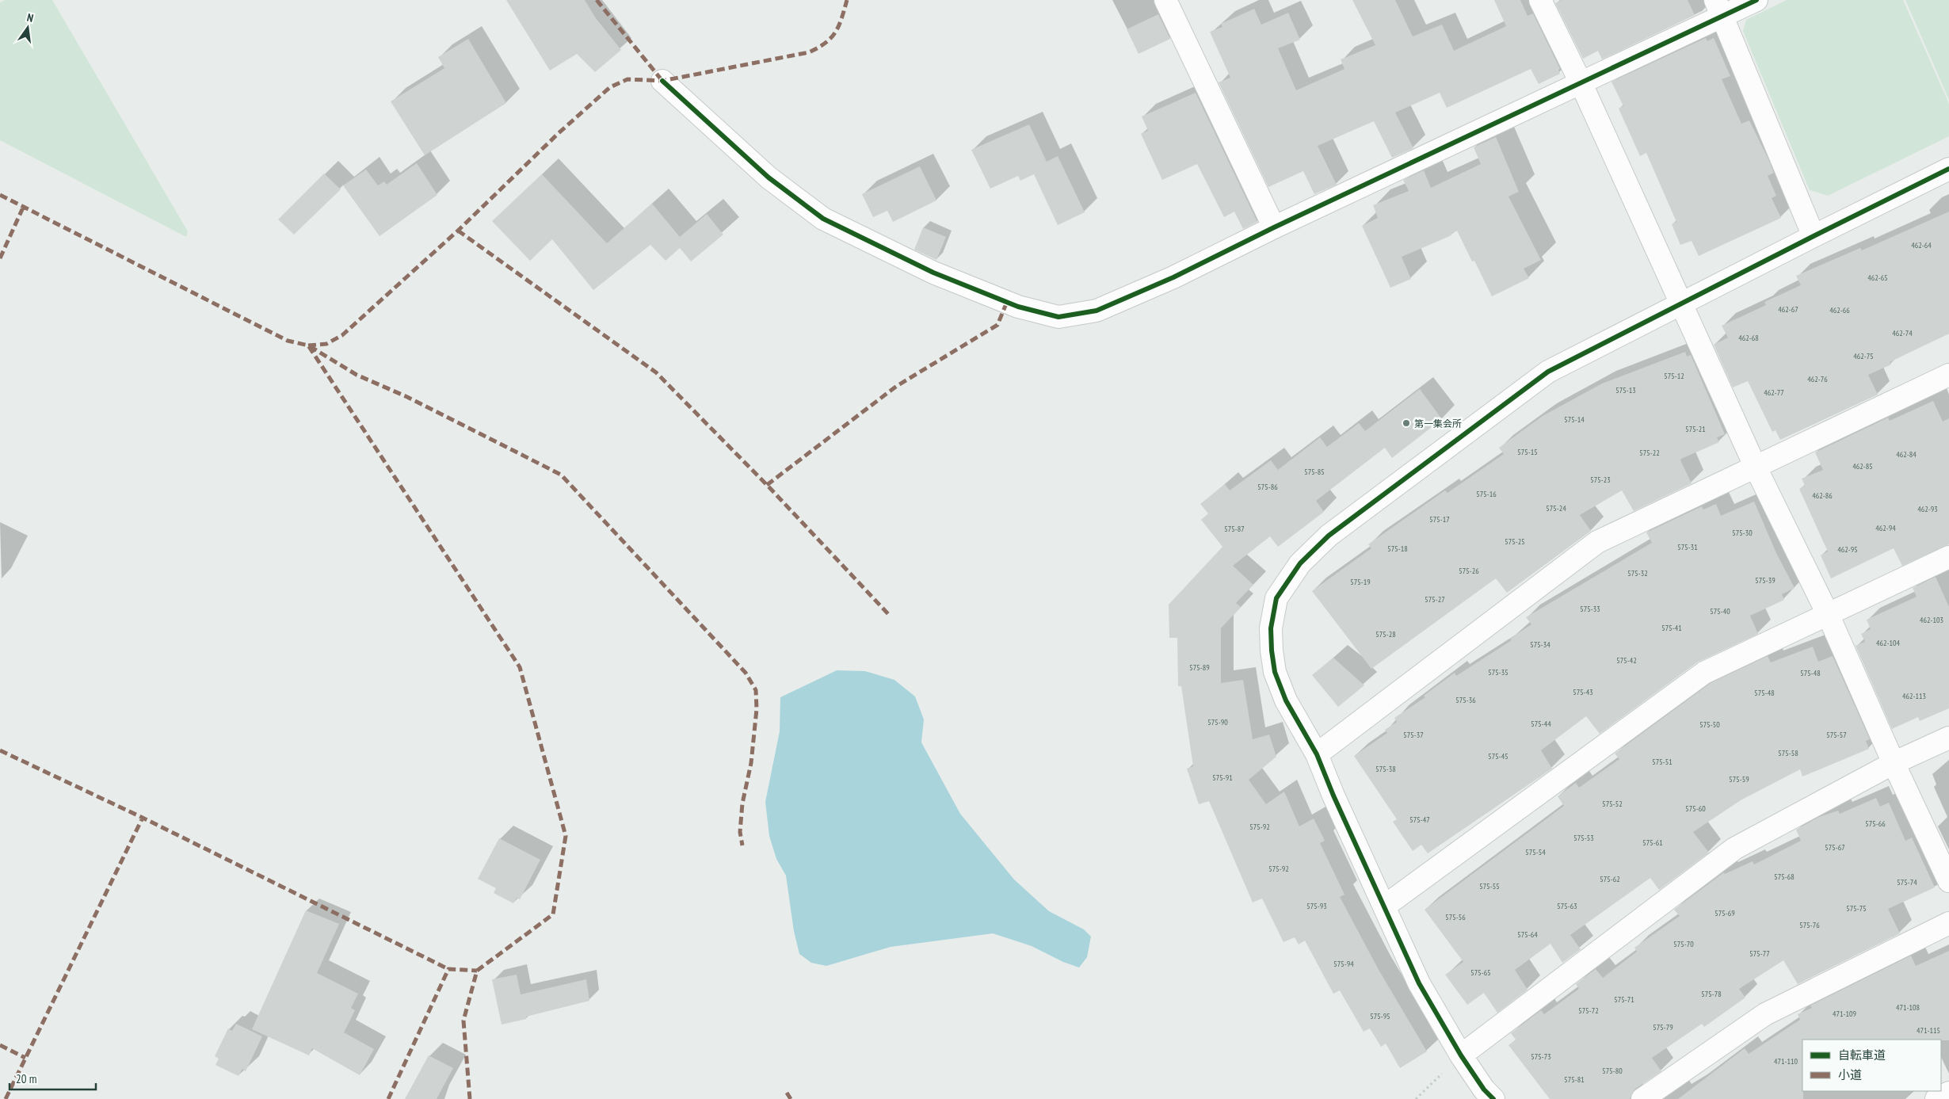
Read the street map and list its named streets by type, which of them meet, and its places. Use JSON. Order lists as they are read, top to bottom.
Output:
{
  "places": ["第一集会所"],
  "house_numbers": [
    "462-64",
    "462-65",
    "462-67",
    "462-66",
    "462-74",
    "462-68",
    "462-75",
    "575-12",
    "462-76",
    "575-13",
    "462-77",
    "575-14",
    "575-21",
    "575-15",
    "575-22",
    "462-84",
    "462-85",
    "575-85",
    "575-23",
    "575-86",
    "575-16",
    "462-86",
    "575-24",
    "462-93",
    "575-17",
    "462-94",
    "575-87",
    "575-30",
    "575-25",
    "575-31",
    "575-18",
    "462-95",
    "575-26",
    "575-32",
    "575-39",
    "575-19",
    "575-27",
    "575-33",
    "575-40",
    "462-103",
    "575-41",
    "575-28",
    "462-104",
    "575-34",
    "575-42",
    "575-89",
    "575-35",
    "575-48",
    "575-43",
    "575-48",
    "462-113",
    "575-36",
    "575-90",
    "575-44",
    "575-50",
    "575-37",
    "575-57",
    "575-58",
    "575-45",
    "575-51",
    "575-38",
    "575-91",
    "575-59",
    "575-52",
    "575-60",
    "575-47",
    "575-66",
    "575-92",
    "575-53",
    "575-61",
    "575-67",
    "575-54",
    "575-92",
    "575-68",
    "575-62",
    "575-74",
    "575-55",
    "575-93",
    "575-63",
    "575-75",
    "575-69",
    "575-56",
    "575-76",
    "575-64",
    "575-70",
    "575-77",
    "575-94",
    "575-65",
    "575-78",
    "575-71",
    "471-108",
    "575-72",
    "471-109",
    "575-95",
    "575-79",
    "471-115",
    "575-73",
    "471-110",
    "575-80",
    "575-81"
  ],
  "legend": ["自転車道", "小道"],
  "scale_bar": "20 m",
  "north": "top"
}
